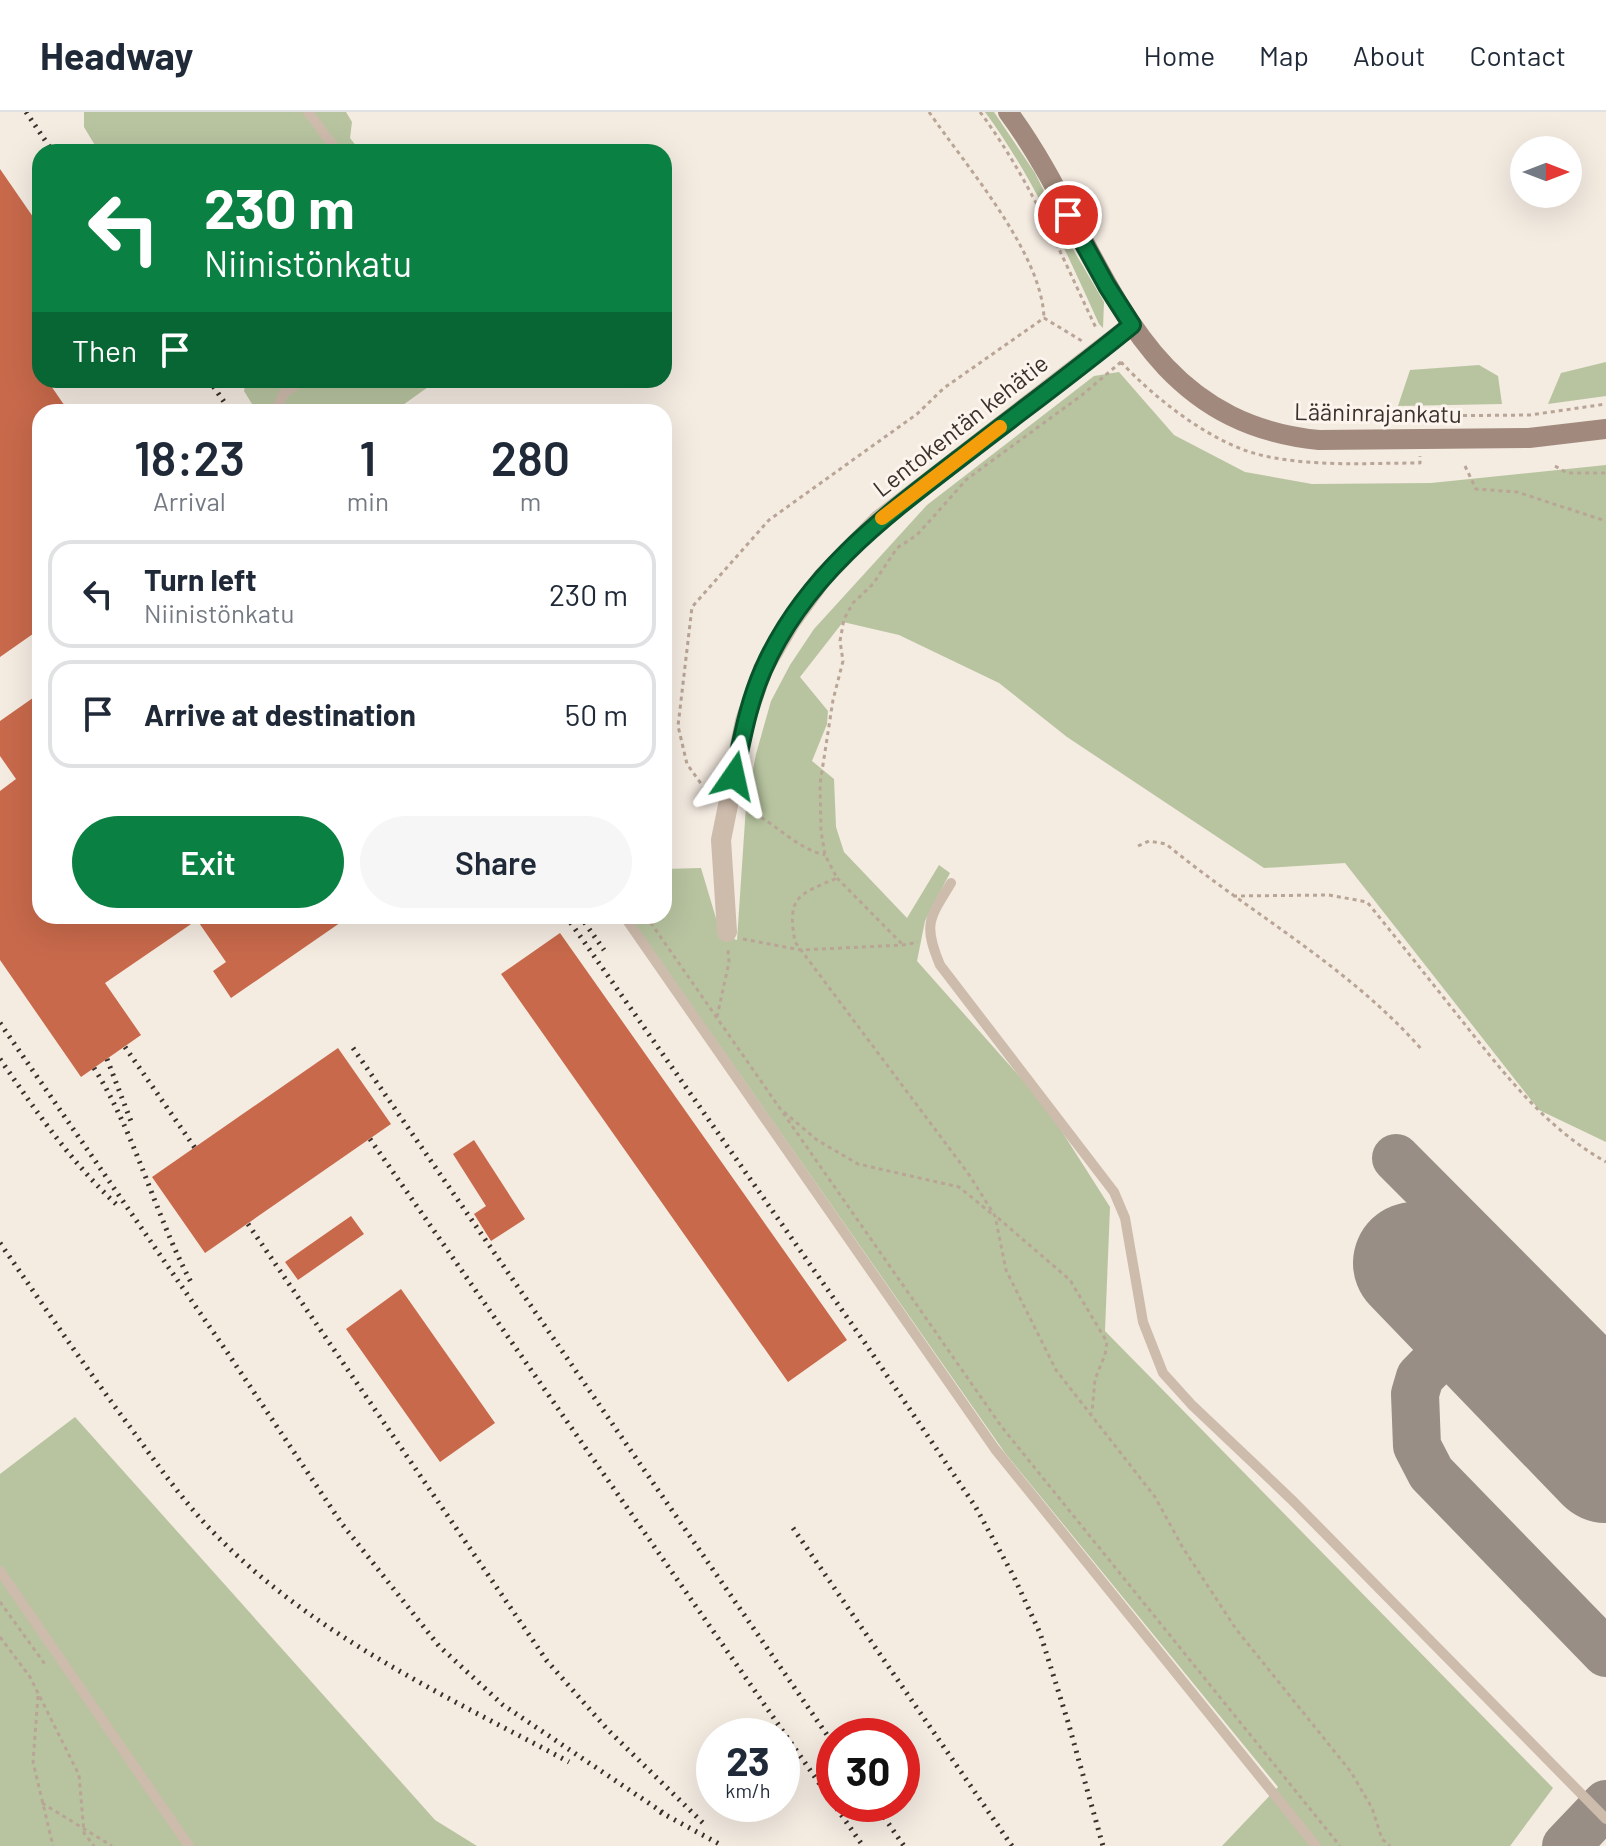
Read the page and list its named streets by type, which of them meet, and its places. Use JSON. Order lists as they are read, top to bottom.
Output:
{
  "streets": {
    "street": ["Lääninrajankatu", "Lentokentän kehätie"]
  },
  "crossings": [
    ["Lääninrajankatu", "Lentokentän kehätie"]
  ],
  "north": "right",
  "page": {
    "header": "Headway",
    "nav": [
      "Home",
      "Map",
      "About",
      "Contact"
    ],
    "turn": ["230 m", "Niinistönkatu"],
    "then": "Then",
    "eta": [
      "18:23",
      "Arrival",
      "1",
      "min",
      "280",
      "m"
    ],
    "list": [
      {
        "name": "Turn left",
        "note": "Niinistönkatu",
        "value": "230 m"
      },
      {
        "name": "Arrive at destination",
        "value": "50 m"
      }
    ],
    "buttons": ["Exit", "Share"],
    "speed": "23 km/h",
    "limit": "30"
  }
}
